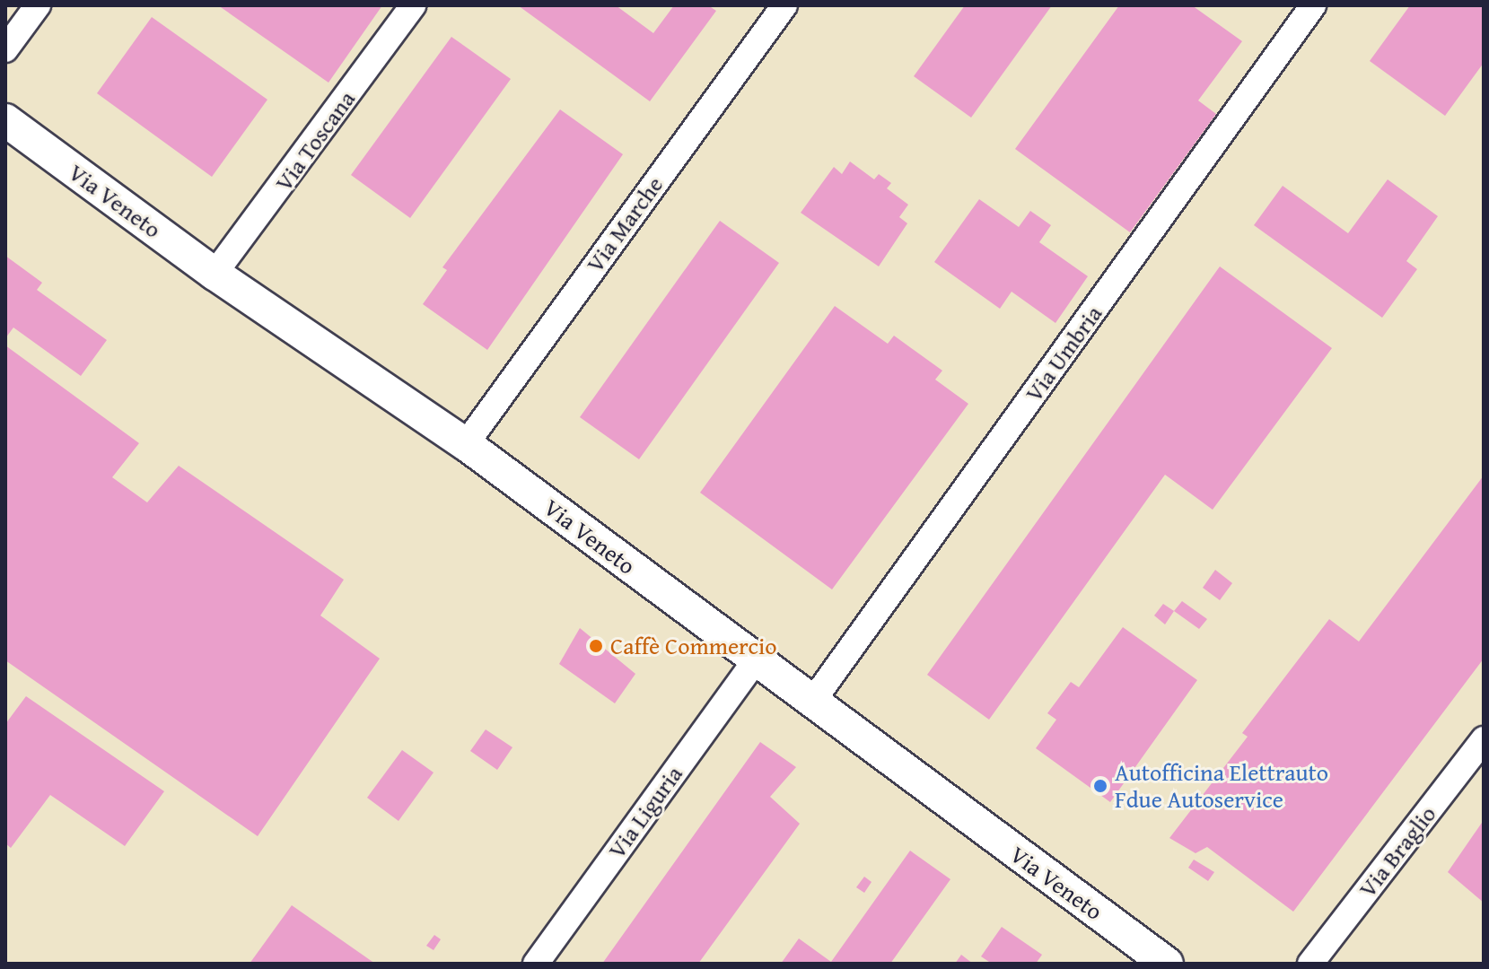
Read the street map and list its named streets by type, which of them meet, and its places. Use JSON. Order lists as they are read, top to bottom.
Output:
{
  "streets": {
    "main road": ["Via Veneto"],
    "street": [
      "Via Toscana",
      "Via Marche",
      "Via Umbria",
      "Via Liguria",
      "Via Braglio"
    ]
  },
  "crossings": [
    ["Via Toscana", "Via Veneto"],
    ["Via Veneto", "Via Marche"],
    ["Via Veneto", "Via Umbria"],
    ["Via Veneto", "Via Liguria"]
  ],
  "places": ["Caffè Commercio", "Autofficina Elettrauto Fdue Autoservice"]
}
